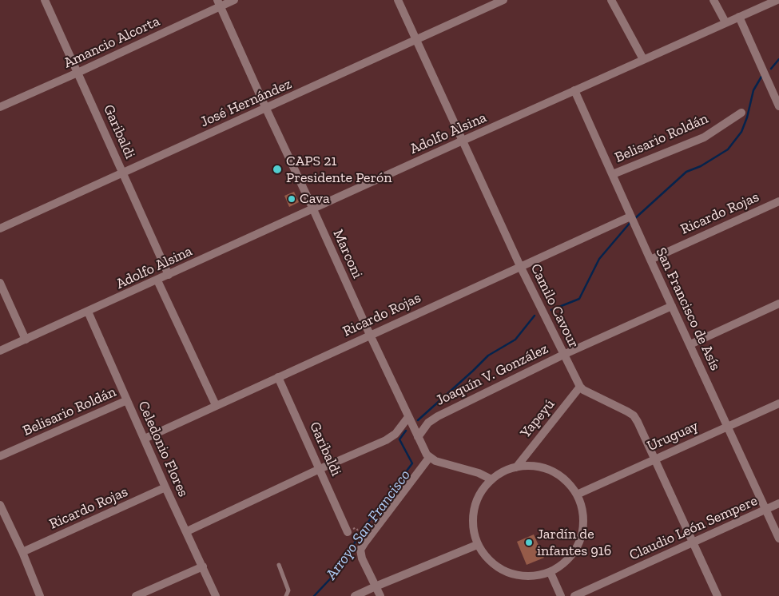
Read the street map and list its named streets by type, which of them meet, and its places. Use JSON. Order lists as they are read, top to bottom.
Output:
{
  "streets": {
    "street": [
      "Amancio Alcorta",
      "José Hernández",
      "Garibaldi",
      "Adolfo Alsina",
      "Belisario Roldán",
      "Ricardo Rojas",
      "Marconi",
      "Camilo Cavour",
      "San Francisco de Asís",
      "Joaquín V. González",
      "Yapeyú",
      "Uruguay",
      "Celedonio Flores",
      "Claudio León Sempere"
    ]
  },
  "crossings": [
    ["Amancio Alcorta", "Garibaldi"],
    ["Amancio Alcorta", "Marconi"],
    ["José Hernández", "Garibaldi"],
    ["José Hernández", "Marconi"],
    ["José Hernández", "Camilo Cavour"],
    ["Garibaldi", "Adolfo Alsina"],
    ["Garibaldi", "Ricardo Rojas"],
    ["Adolfo Alsina", "Marconi"],
    ["Adolfo Alsina", "Camilo Cavour"],
    ["Adolfo Alsina", "San Francisco de Asís"],
    ["Adolfo Alsina", "Celedonio Flores"],
    ["Belisario Roldán", "San Francisco de Asís"],
    ["Belisario Roldán", "Celedonio Flores"],
    ["Ricardo Rojas", "Marconi"],
    ["Ricardo Rojas", "Camilo Cavour"],
    ["Ricardo Rojas", "San Francisco de Asís"],
    ["Ricardo Rojas", "Celedonio Flores"],
    ["Marconi", "Joaquín V. González"],
    ["Camilo Cavour", "Joaquín V. González"],
    ["Camilo Cavour", "Yapeyú"],
    ["San Francisco de Asís", "Joaquín V. González"],
    ["San Francisco de Asís", "Uruguay"],
    ["San Francisco de Asís", "Claudio León Sempere"],
    ["Yapeyú", "Uruguay"]
  ],
  "water": ["Arroyo San Francisco"],
  "places": ["CAPS 21 Presidente Perón", "Cava", "Jardín de infantes 916"]
}
